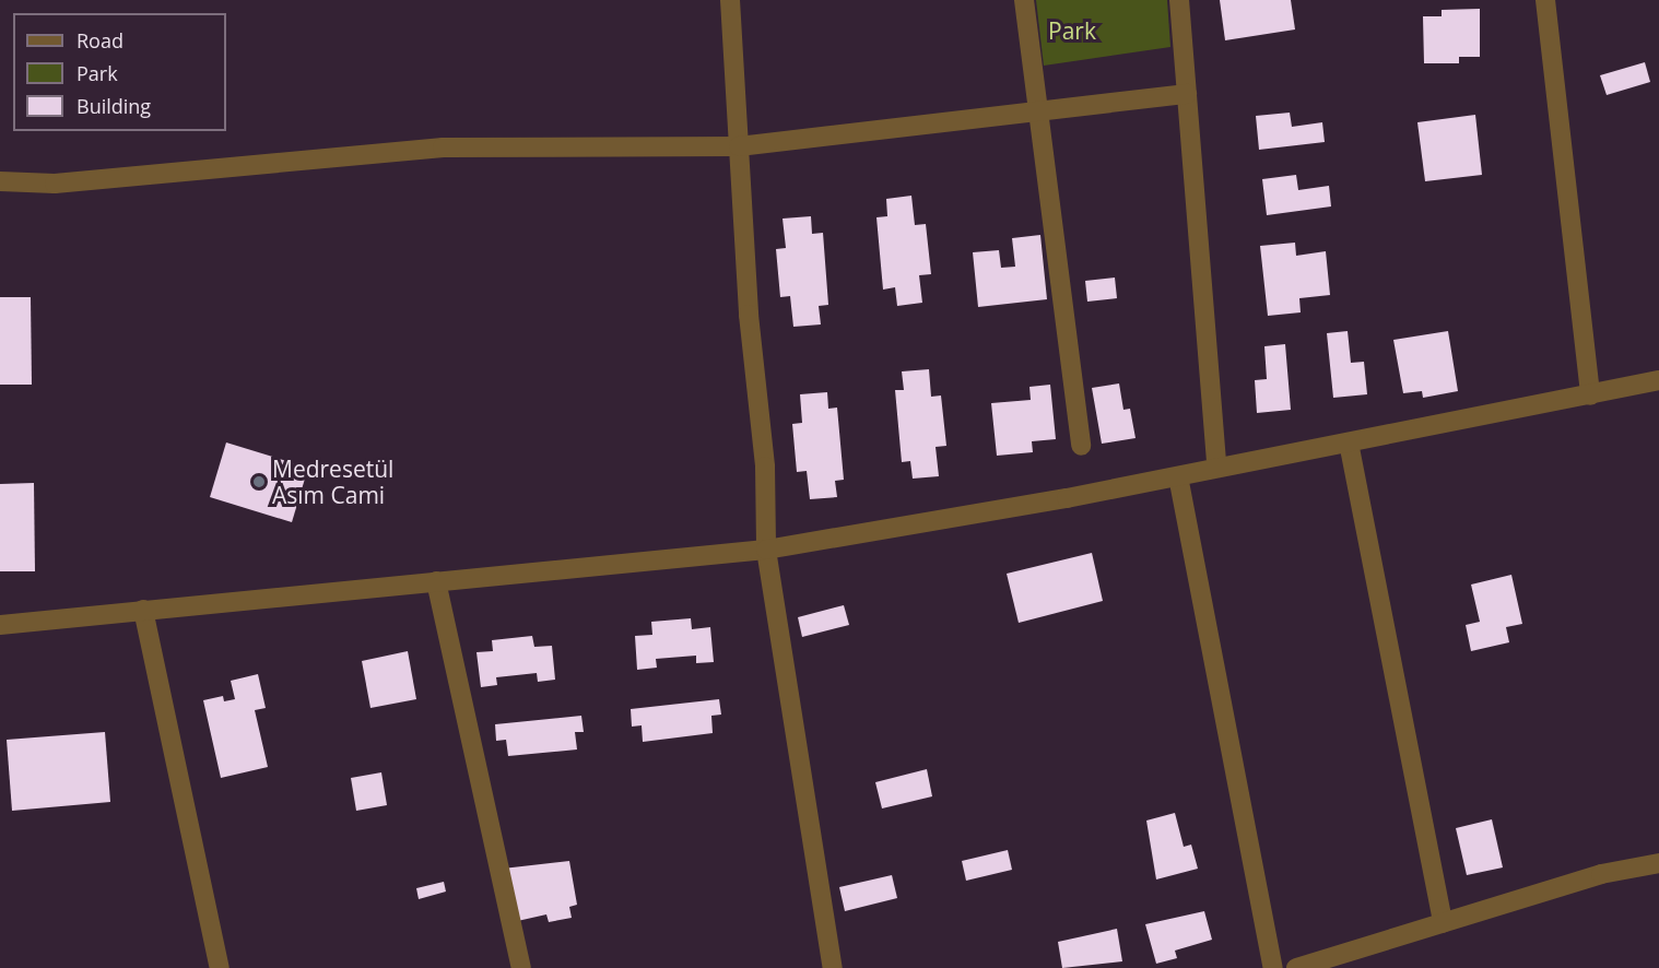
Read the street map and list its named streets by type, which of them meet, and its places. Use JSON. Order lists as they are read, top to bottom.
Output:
{
  "parks": ["Park"],
  "places": ["Medresetül Asım Cami"],
  "legend": ["Road", "Park", "Building"]
}
